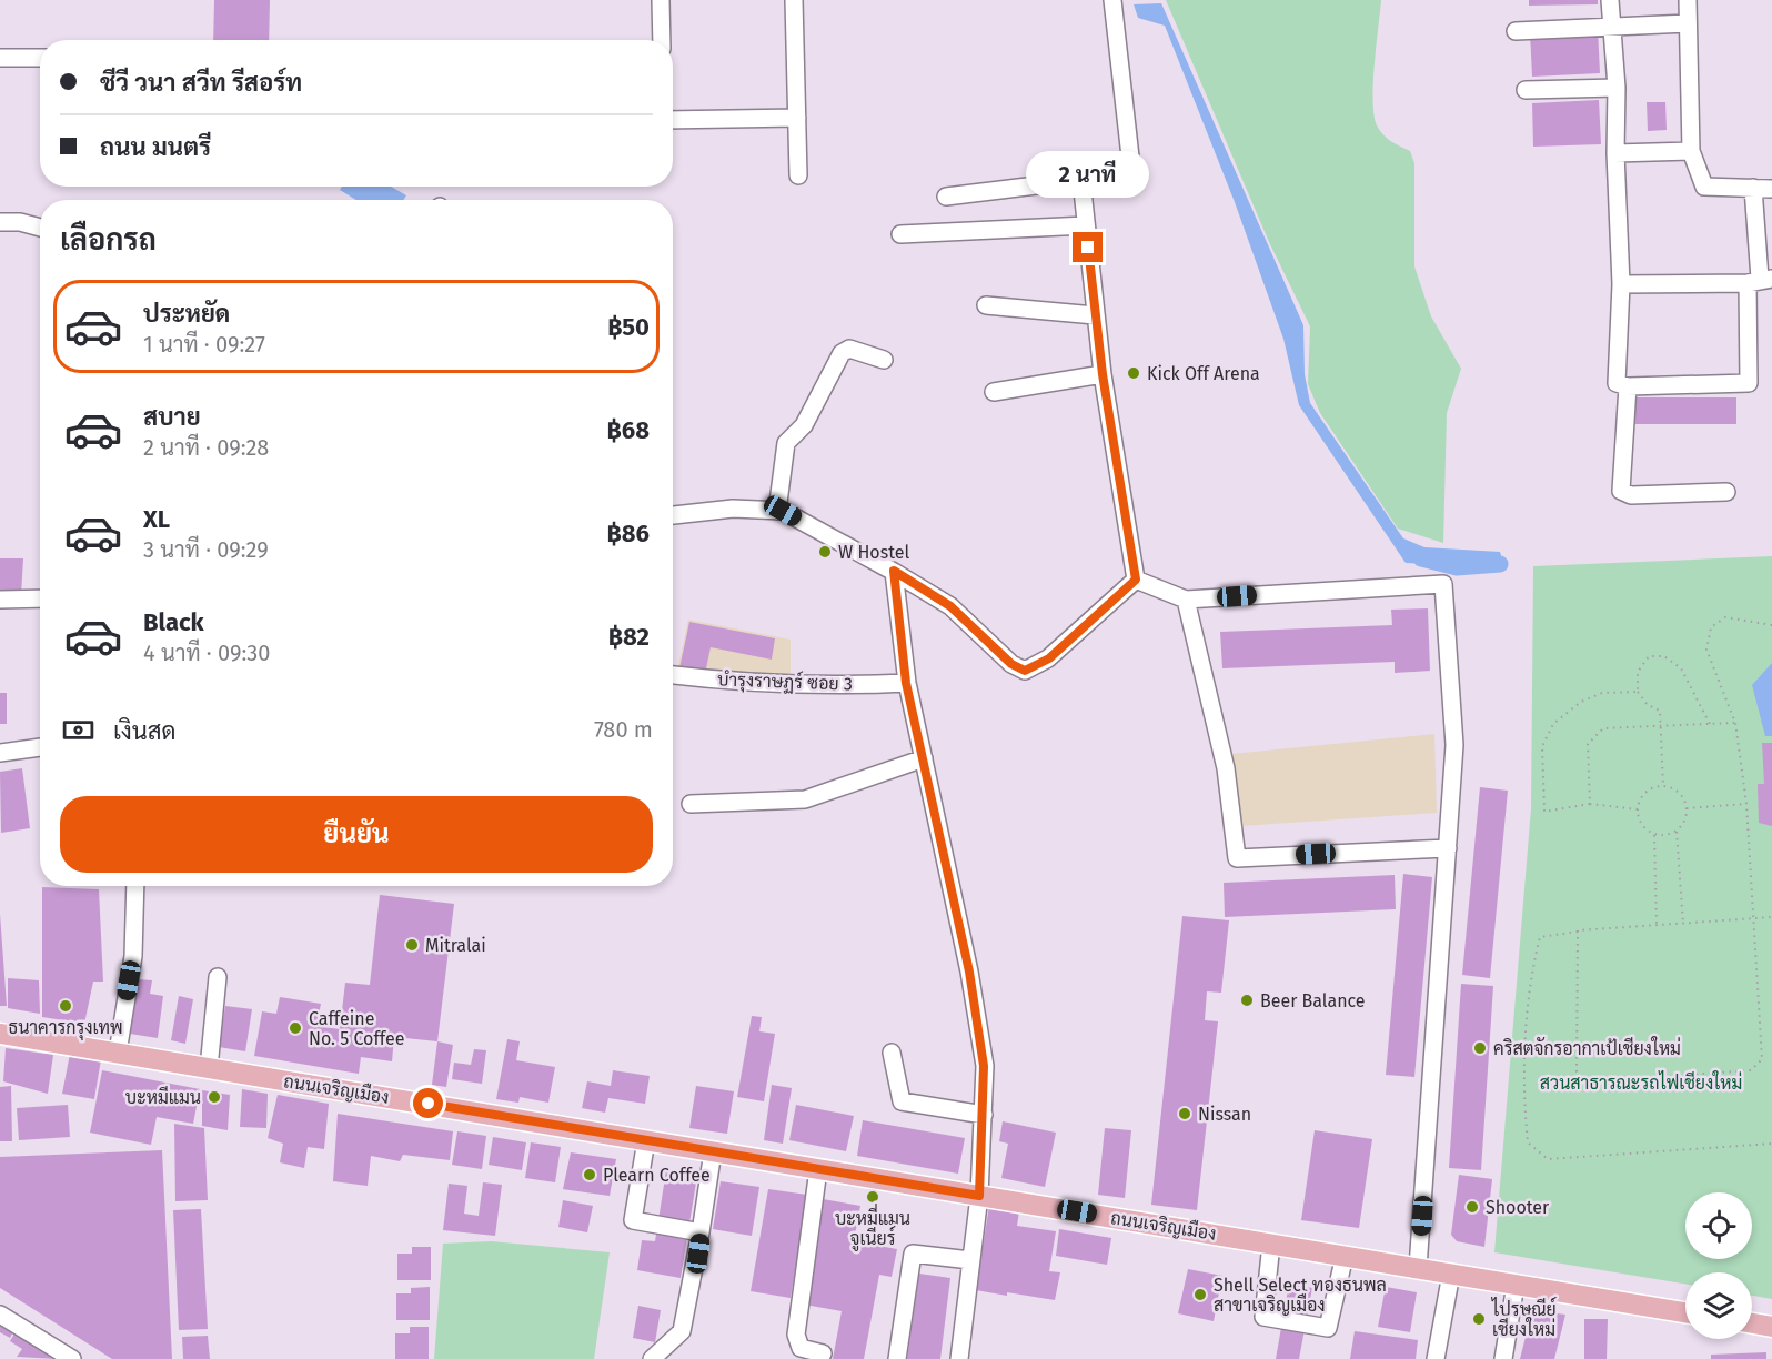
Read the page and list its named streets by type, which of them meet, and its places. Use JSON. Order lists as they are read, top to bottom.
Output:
{
  "streets": {
    "main road": ["ถนนเจริญเมือง"],
    "street": ["บำรุงราษฏร์ ซอย 3"]
  },
  "parks": ["สวนสาธารณะรถไฟเชียงใหม่"],
  "places": [
    "Kick Off Arena",
    "W Hostel",
    "Mitralai",
    "Beer Balance",
    "ธนาคารกรุงเทพ",
    "Caffeine No. 5 Coffee",
    "คริสตจักรอากาเป้เชียงใหม่",
    "บะหมีแมน",
    "Nissan",
    "Plearn Coffee",
    "บะหมี่แมน จูเนียร์",
    "Shooter",
    "Shell Select ทองธนพล สาขาเจริญเมือง",
    "ไปรษณีย์ เชียงใหม่"
  ],
  "page": {
    "banner": ["ชีวี วนา สวีท รีสอร์ท", "ถนน มนตรี"],
    "bubble": "2 นาที",
    "heading": "เลือกรถ",
    "list": [
      {
        "name": "ประหยัด",
        "note": "1 นาที · 09:27",
        "value": "฿50"
      },
      {
        "name": "สบาย",
        "note": "2 นาที · 09:28",
        "value": "฿68"
      },
      {
        "name": "XL",
        "note": "3 นาที · 09:29",
        "value": "฿86"
      },
      {
        "name": "Black",
        "note": "4 นาที · 09:30",
        "value": "฿82"
      }
    ],
    "pay": ["เงินสด", "780 m"],
    "buttons": "ยืนยัน"
  }
}
